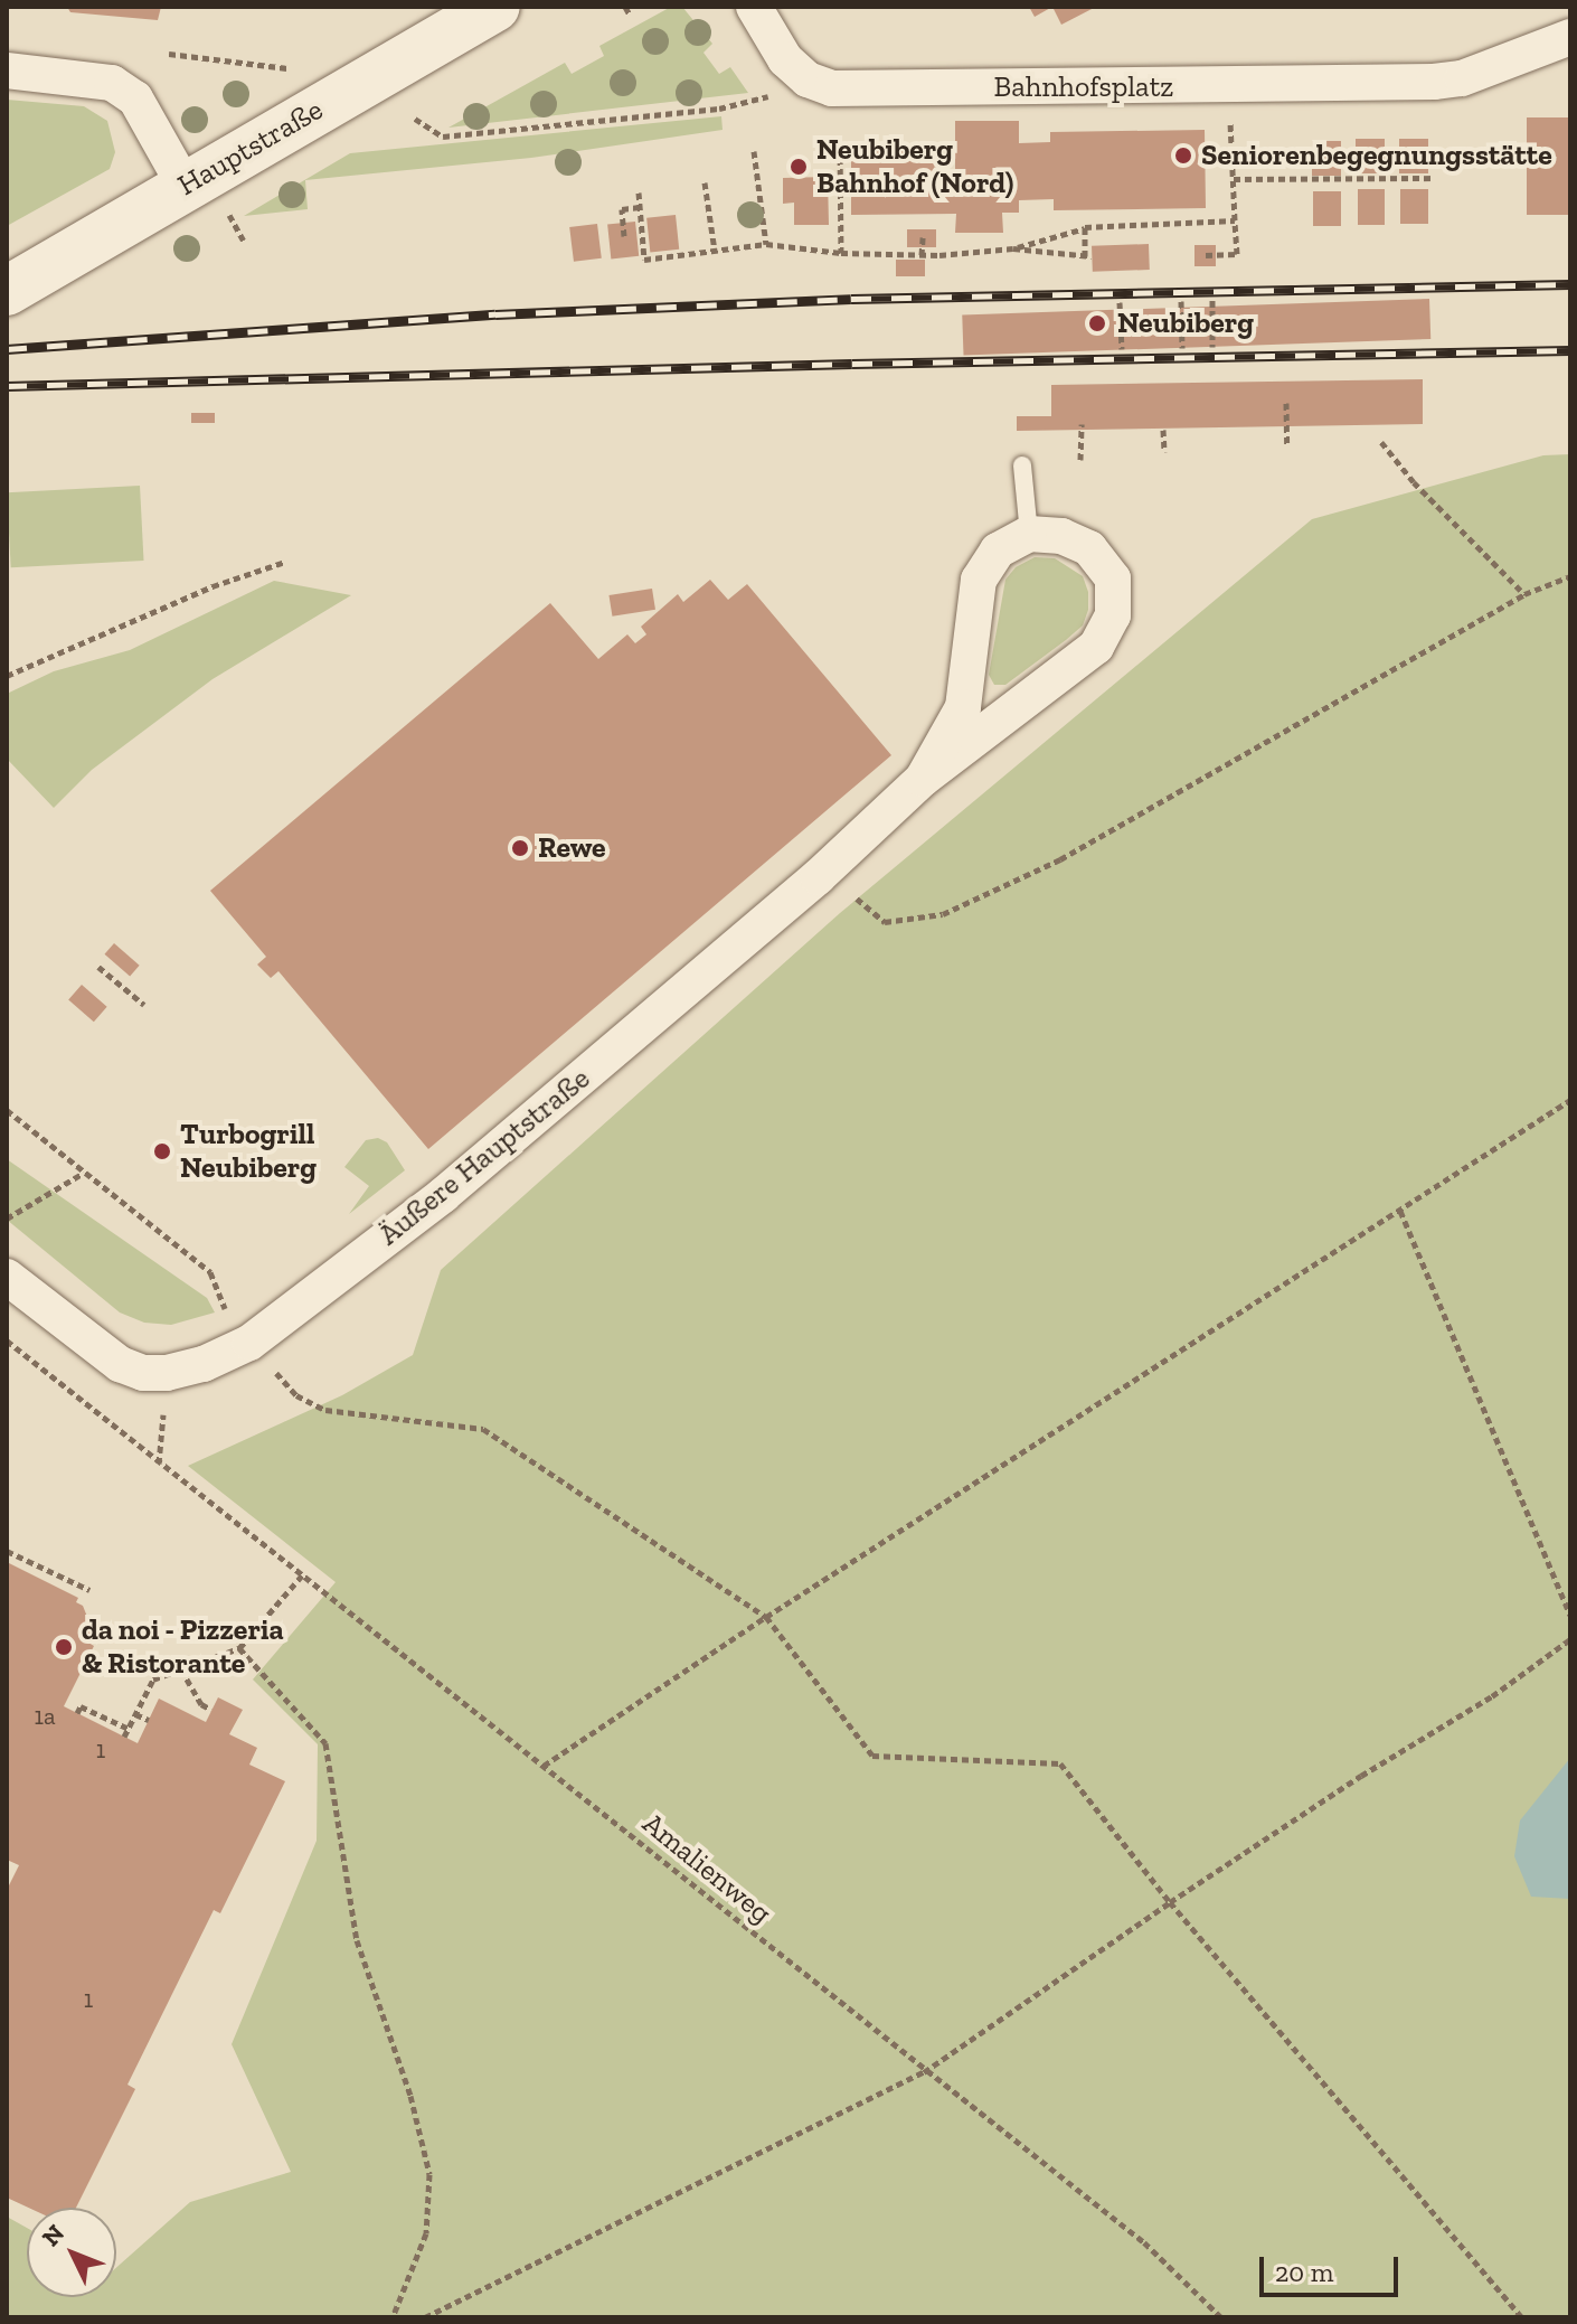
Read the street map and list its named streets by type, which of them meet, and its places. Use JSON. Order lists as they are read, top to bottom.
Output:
{
  "streets": {
    "street": ["Bahnhofsplatz", "Hauptstraße", "Äußere Hauptstraße"],
    "path": ["Amalienweg"]
  },
  "places": [
    "Seniorenbegegnungsstätte",
    "Neubiberg Bahnhof (Nord)",
    "Neubiberg",
    "Rewe",
    "Turbogrill Neubiberg",
    "da noi - Pizzeria & Ristorante"
  ],
  "house_numbers": ["1a", "1", "1"],
  "scale_bar": "20 m",
  "north": "top left"
}
